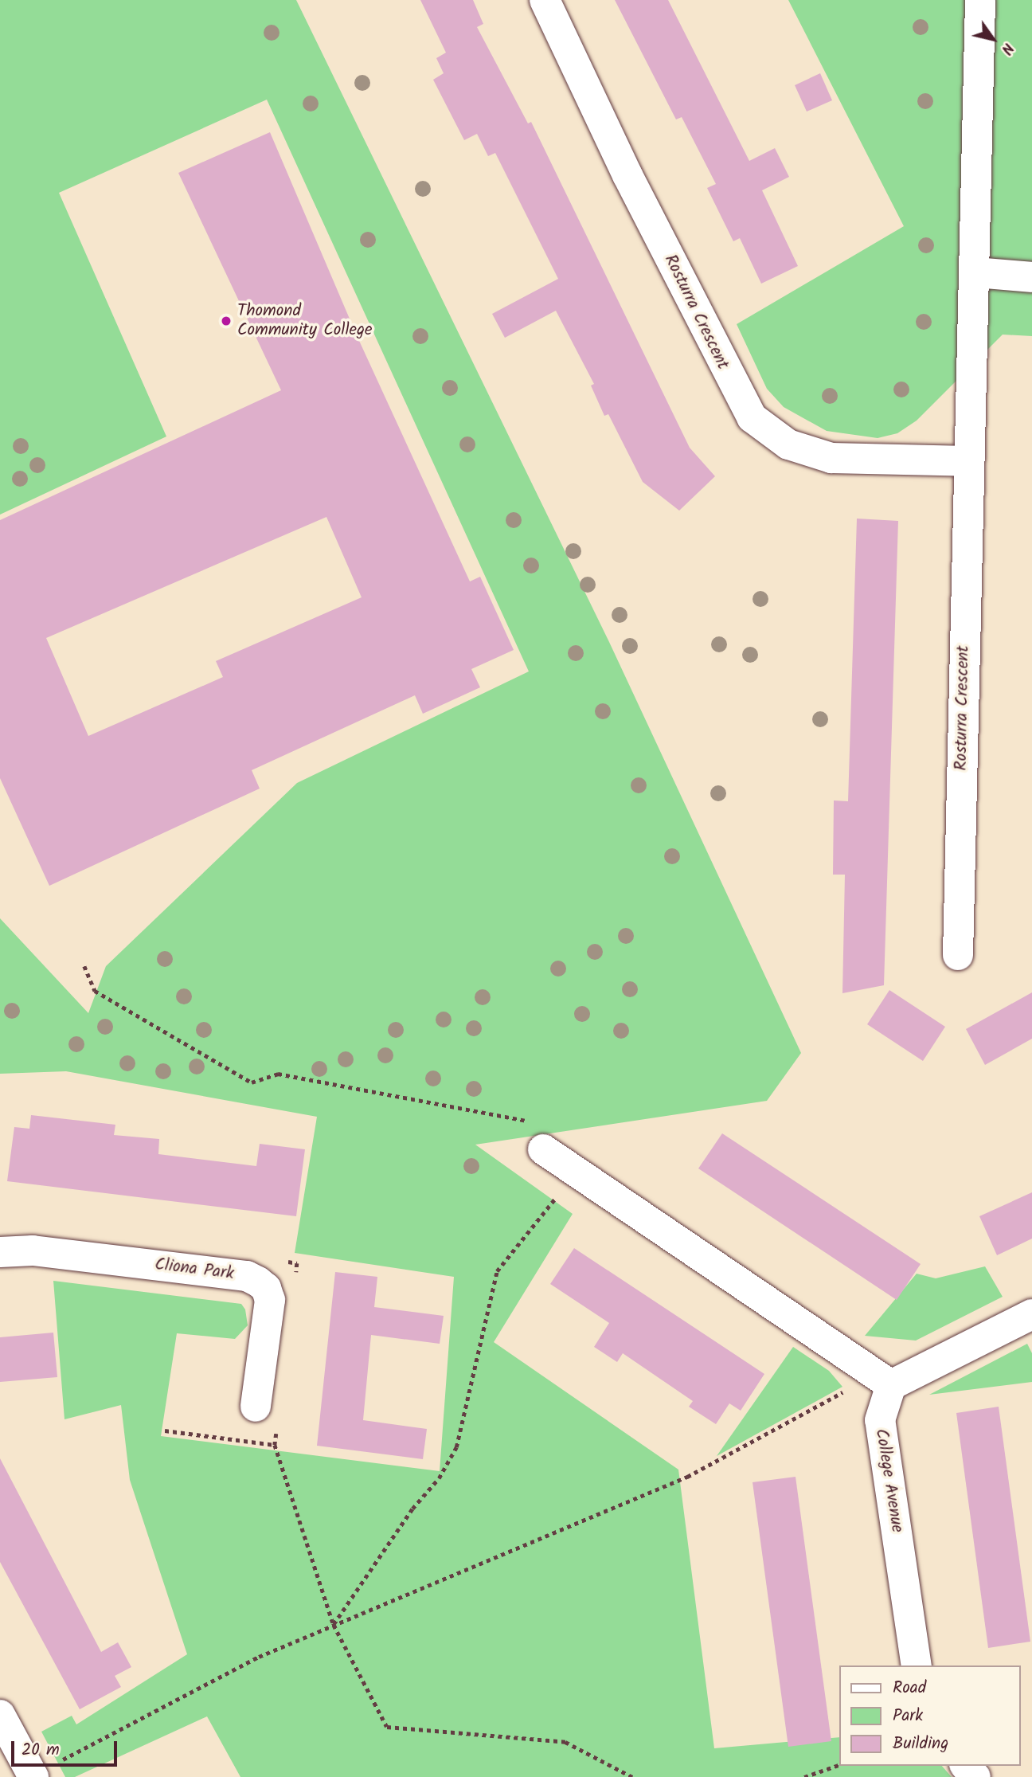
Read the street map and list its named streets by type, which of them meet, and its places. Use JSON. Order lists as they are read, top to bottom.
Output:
{
  "streets": {
    "street": ["Rosturra Crescent", "Cliona Park", "College Avenue"]
  },
  "places": ["Thomond Community College"],
  "legend": ["Road", "Park", "Building"],
  "scale_bar": "20 m",
  "north": "bottom right"
}
